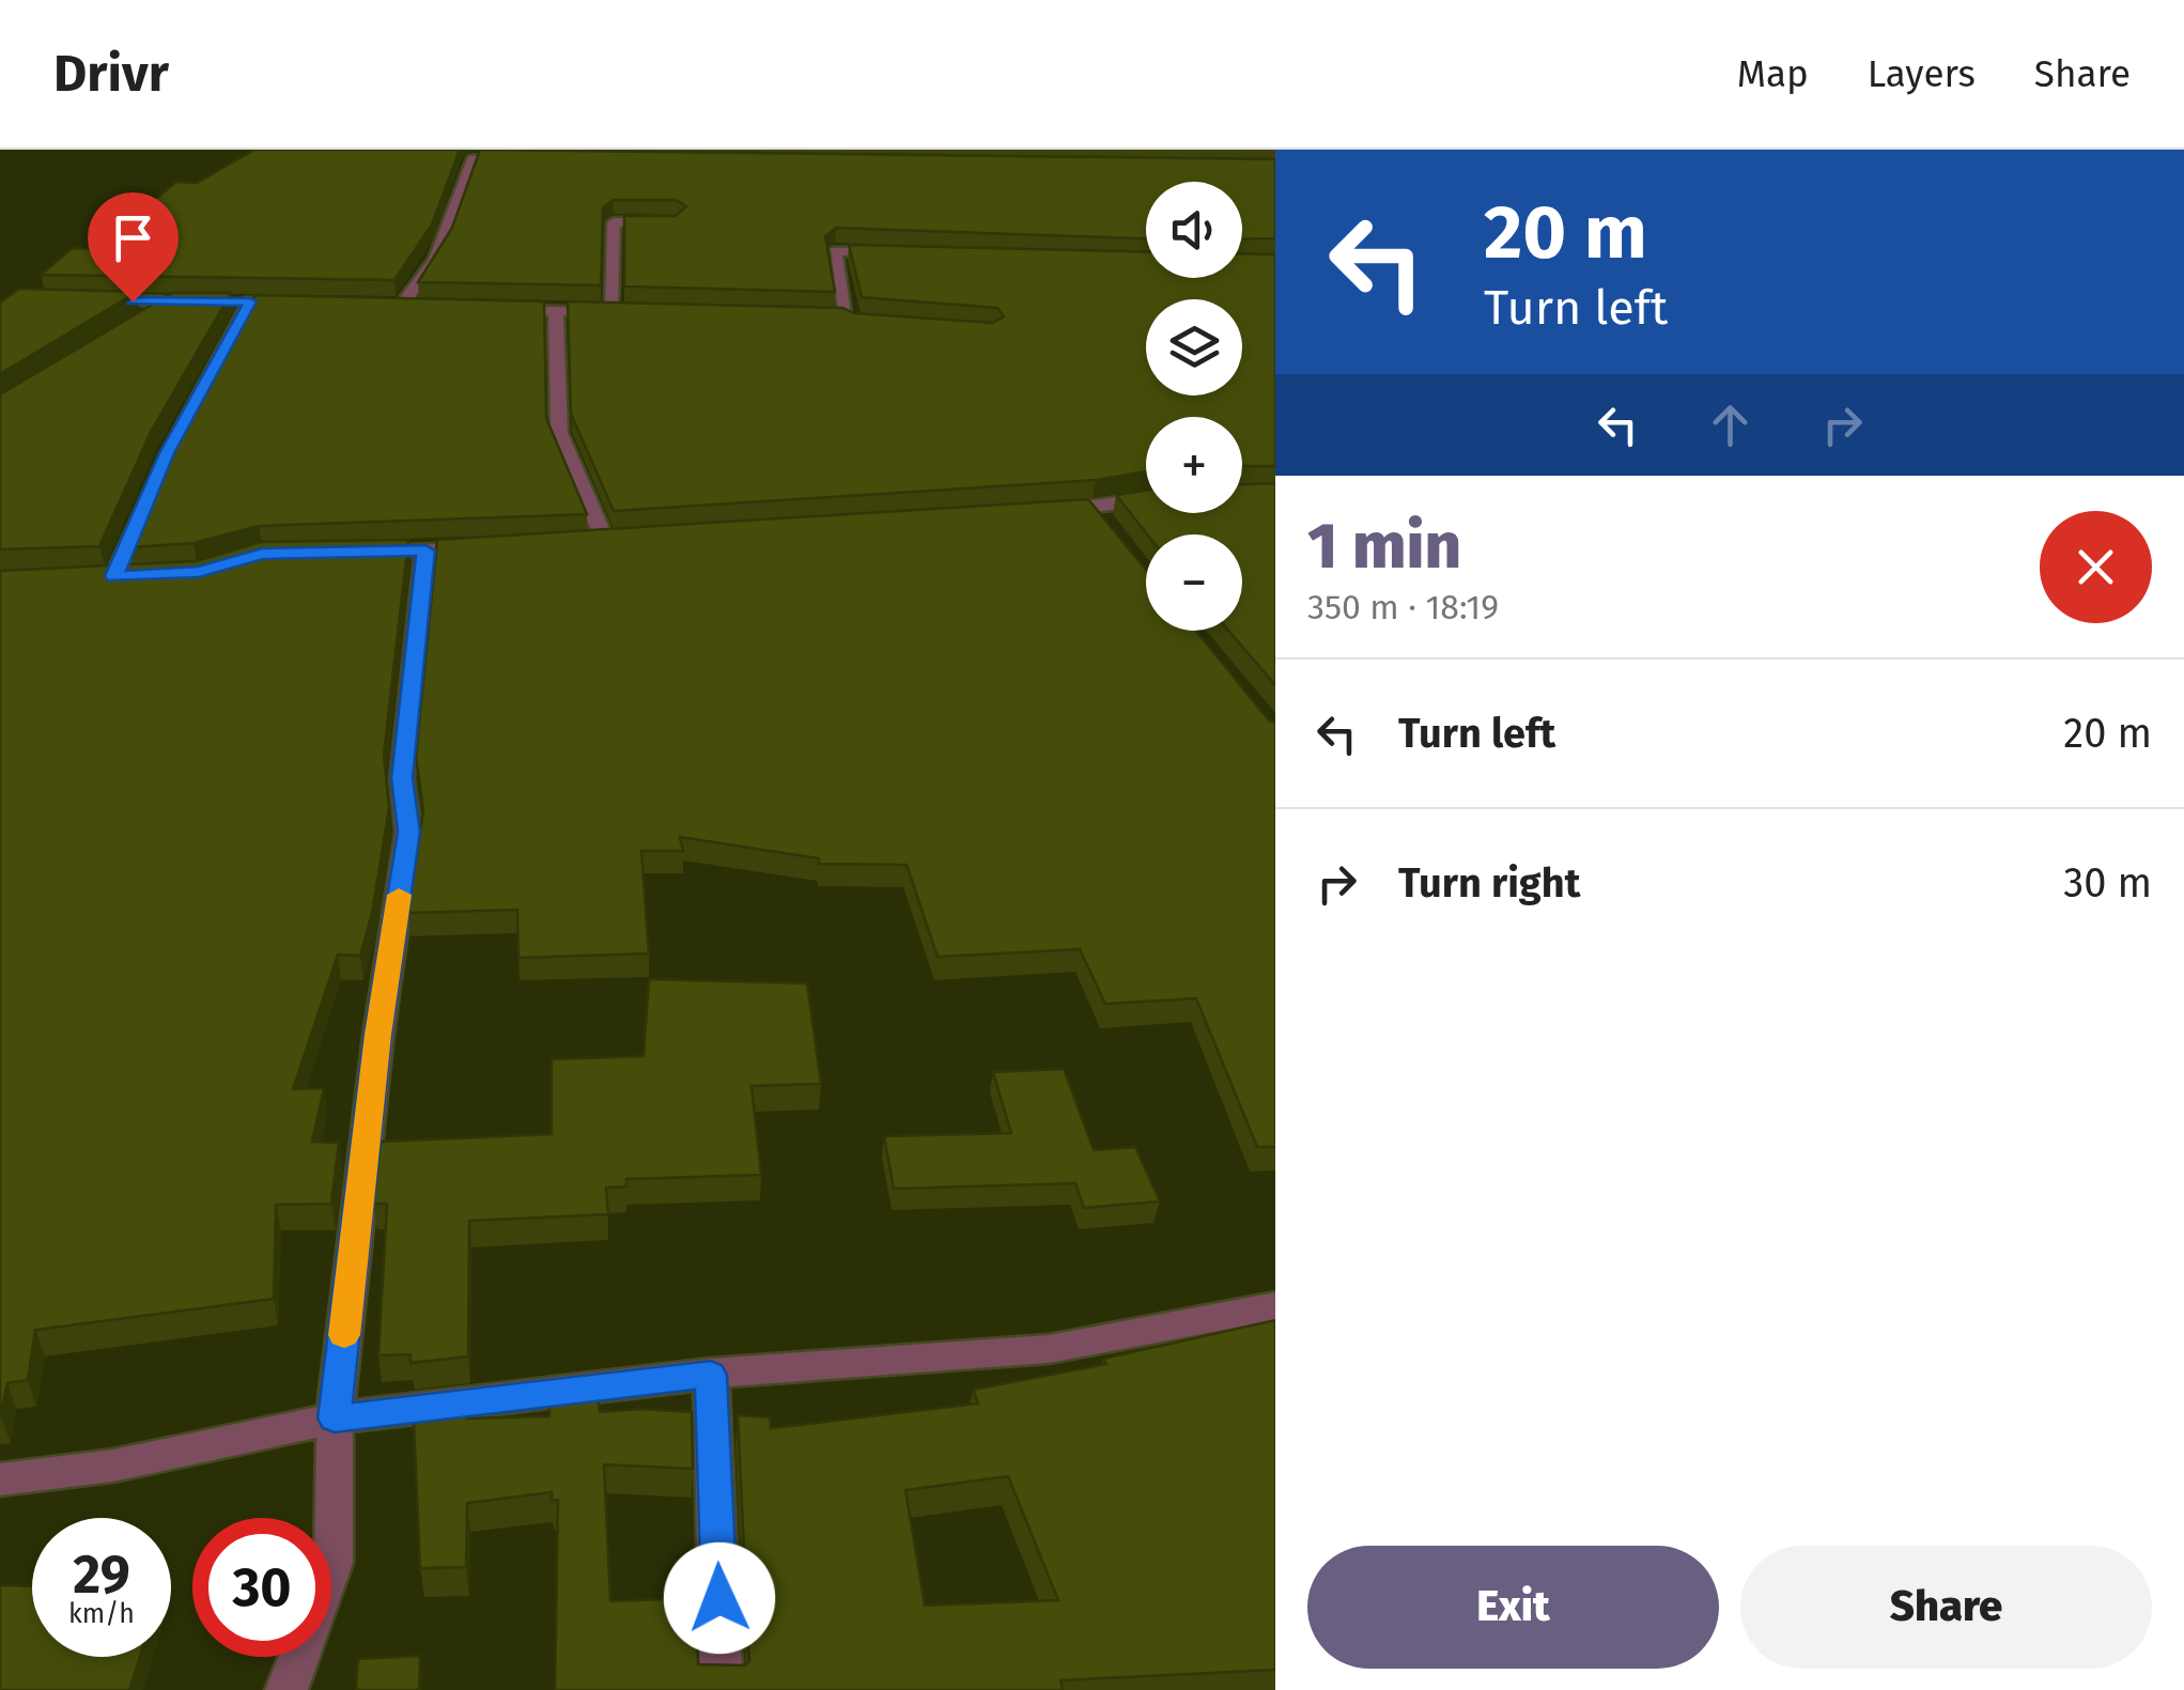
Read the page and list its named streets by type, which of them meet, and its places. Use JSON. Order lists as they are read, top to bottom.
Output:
{
  "page": {
    "header": "Drivr",
    "nav": ["Map", "Layers", "Share"],
    "turn": ["20 m", "Turn left"],
    "map_buttons": ["+", "−"],
    "heading": ["1 min", "350 m · 18:19"],
    "list": [
      {
        "name": "Turn left",
        "value": "20 m"
      },
      {
        "name": "Turn right",
        "value": "30 m"
      }
    ],
    "speed": "29 km/h",
    "limit": "30",
    "buttons": ["Exit", "Share"]
  }
}
